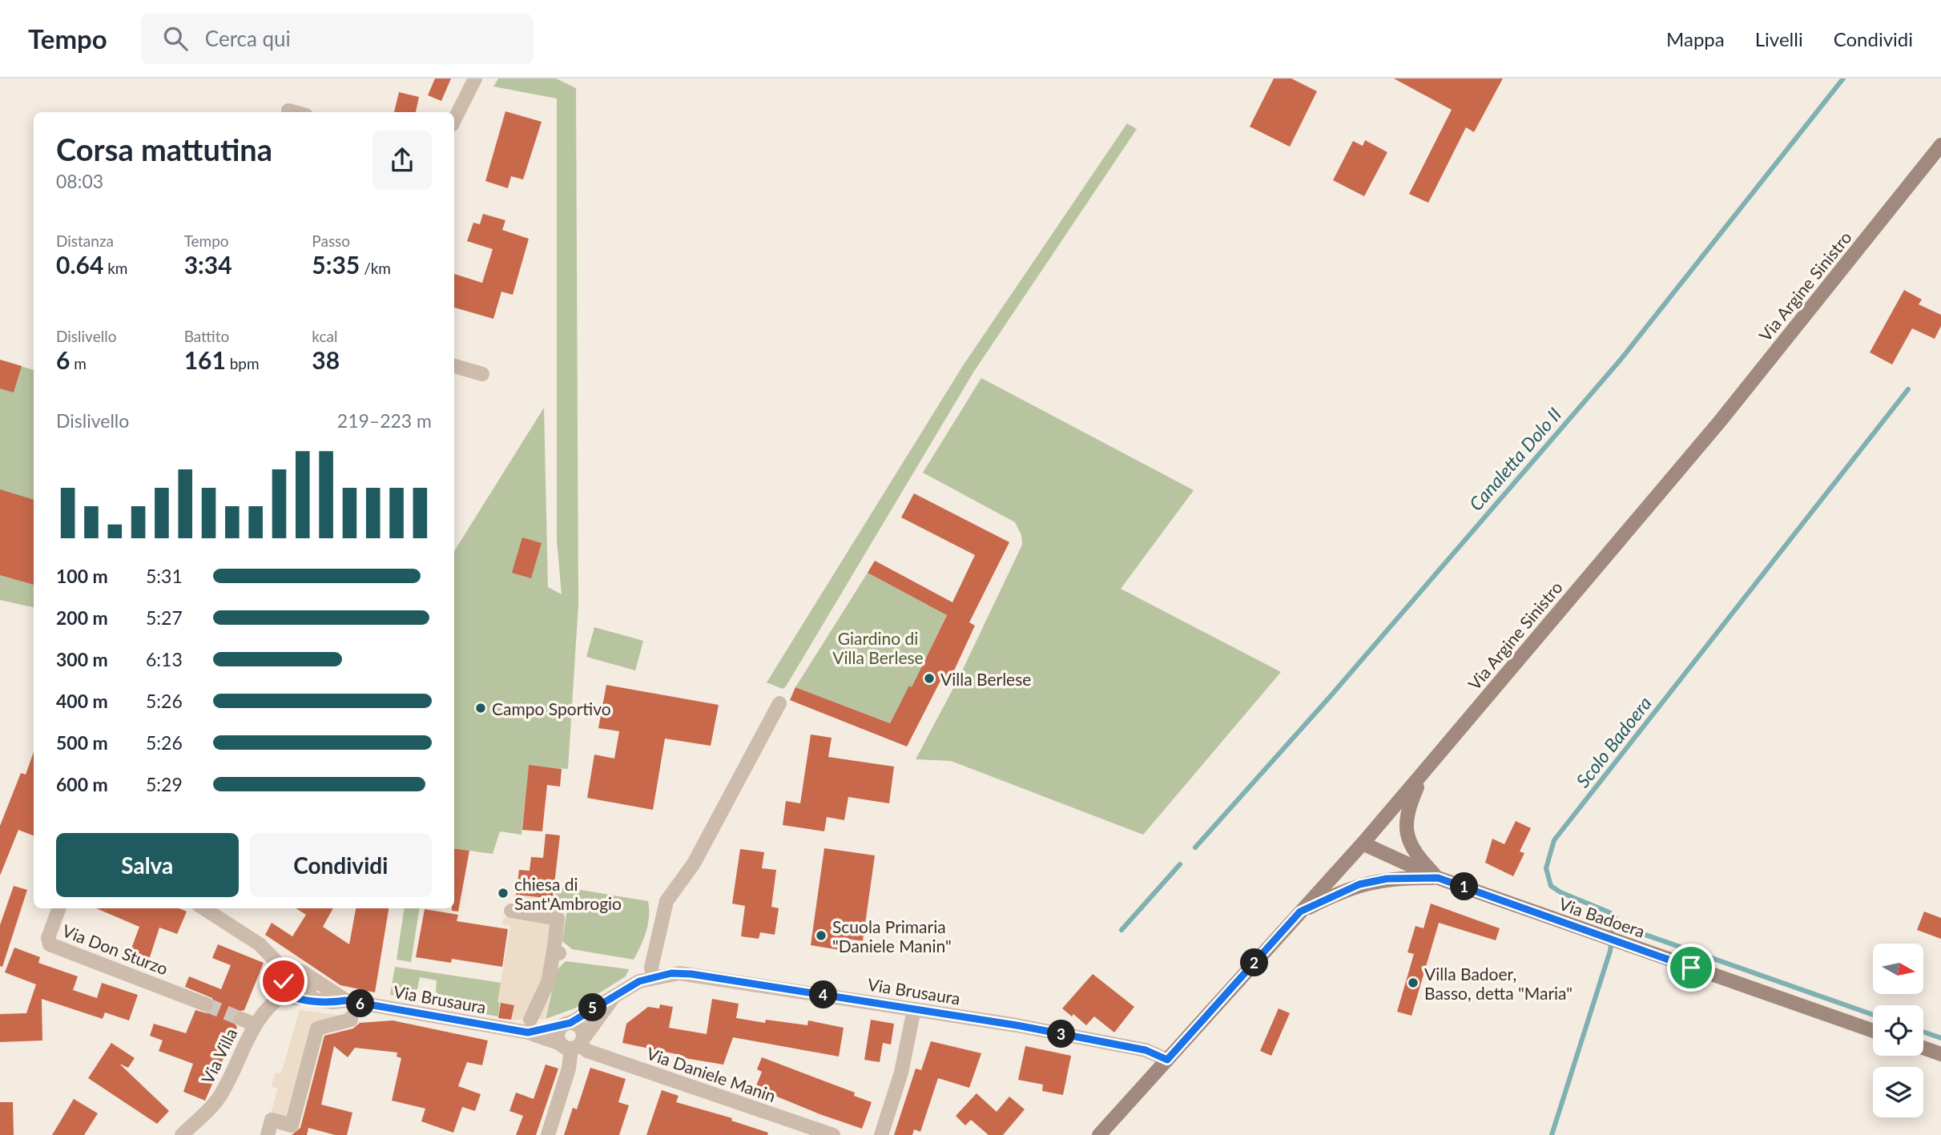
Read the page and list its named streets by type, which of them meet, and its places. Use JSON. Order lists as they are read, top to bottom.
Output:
{
  "streets": {
    "main road": ["Via Argine Sinistro", "Via Badoera"],
    "street": [
      "Via Don Sturzo",
      "Via Brusaura",
      "Via Villa",
      "Via Daniele Manin"
    ]
  },
  "crossings": [
    ["Via Argine Sinistro", "Via Badoera"],
    ["Via Argine Sinistro", "Via Brusaura"],
    ["Via Brusaura", "Via Villa"],
    ["Via Brusaura", "Via Daniele Manin"]
  ],
  "water": ["Canaletta Dolo II", "Scolo Badoera"],
  "parks": ["Giardino di Villa Berlese"],
  "places": [
    "Villa Berlese",
    "Campo Sportivo",
    "chiesa di Sant'Ambrogio",
    "Scuola Primaria \"Daniele Manin\"",
    "Villa Badoer, Basso, detta \"Maria\""
  ],
  "north": "right",
  "page": {
    "header": "Tempo",
    "search": "Cerca qui",
    "nav": ["Mappa", "Livelli", "Condividi"],
    "heading": ["Corsa mattutina", "08:03"],
    "stats": [
      ["Distanza", "0.64 km"],
      ["Tempo", "3:34"],
      ["Passo", "5:35 /km"],
      ["Dislivello", "6 m"],
      ["Battito", "161 bpm"],
      ["kcal", "38"]
    ],
    "chart": ["Dislivello", "219–223 m"],
    "list": [
      {
        "name": "100 m",
        "note": "5:31"
      },
      {
        "name": "200 m",
        "note": "5:27"
      },
      {
        "name": "300 m",
        "note": "6:13"
      },
      {
        "name": "400 m",
        "note": "5:26"
      },
      {
        "name": "500 m",
        "note": "5:26"
      },
      {
        "name": "600 m",
        "note": "5:29"
      }
    ],
    "buttons": ["Salva", "Condividi"],
    "pins": [
      "1",
      "2",
      "4",
      "6",
      "5",
      "3"
    ]
  }
}
